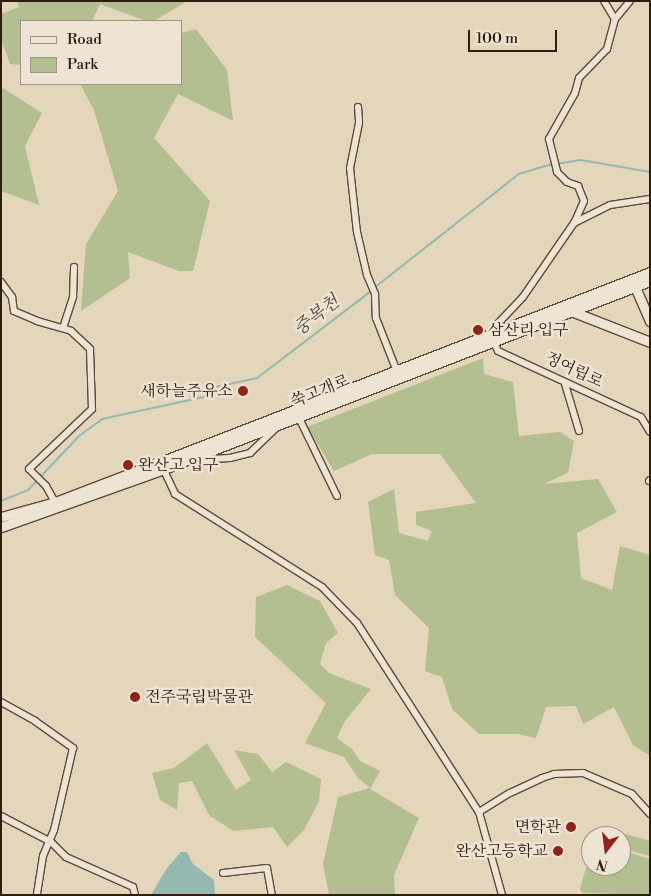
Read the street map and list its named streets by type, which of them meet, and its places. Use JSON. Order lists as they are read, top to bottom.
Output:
{
  "streets": {
    "street": ["정여립로", "쑥고개로"]
  },
  "crossings": [
    ["정여립로", "쑥고개로"]
  ],
  "water": ["중복천"],
  "places": [
    "삼산리 입구",
    "새하늘주유소",
    "완산고 입구",
    "전주국립박물관",
    "면학관",
    "완산고등학교"
  ],
  "legend": ["Road", "Park"],
  "scale_bar": "100 m",
  "north": "bottom"
}
